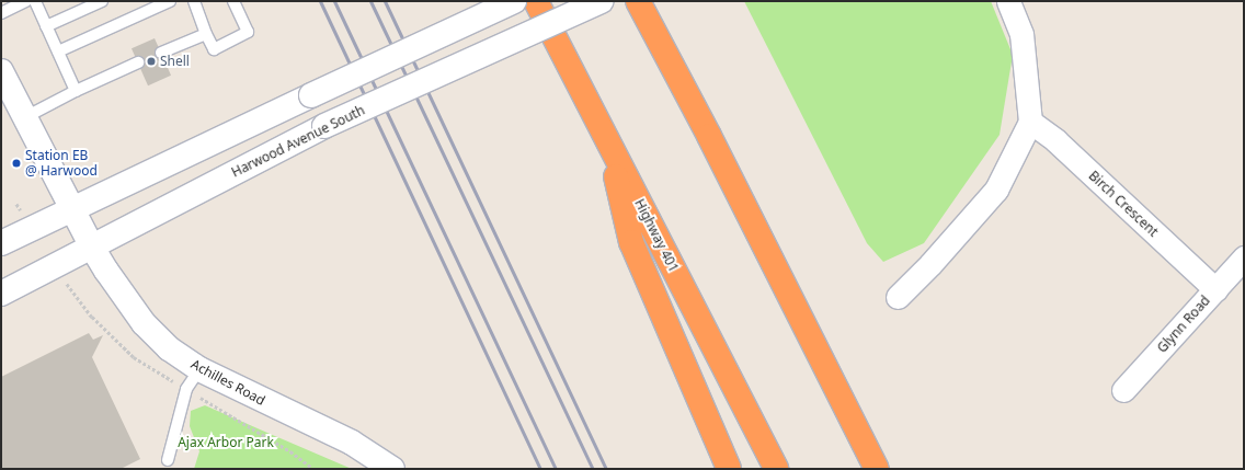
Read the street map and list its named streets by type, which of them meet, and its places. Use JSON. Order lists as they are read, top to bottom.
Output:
{
  "streets": {
    "highway": ["Highway 401"],
    "main road": ["Harwood Avenue South", "Achilles Road"],
    "street": ["Birch Crescent", "Glynn Road"]
  },
  "crossings": [
    ["Harwood Avenue South", "Achilles Road"],
    ["Birch Crescent", "Glynn Road"]
  ],
  "parks": ["Ajax Arbor Park"],
  "places": ["Shell", "Station EB @ Harwood"]
}
